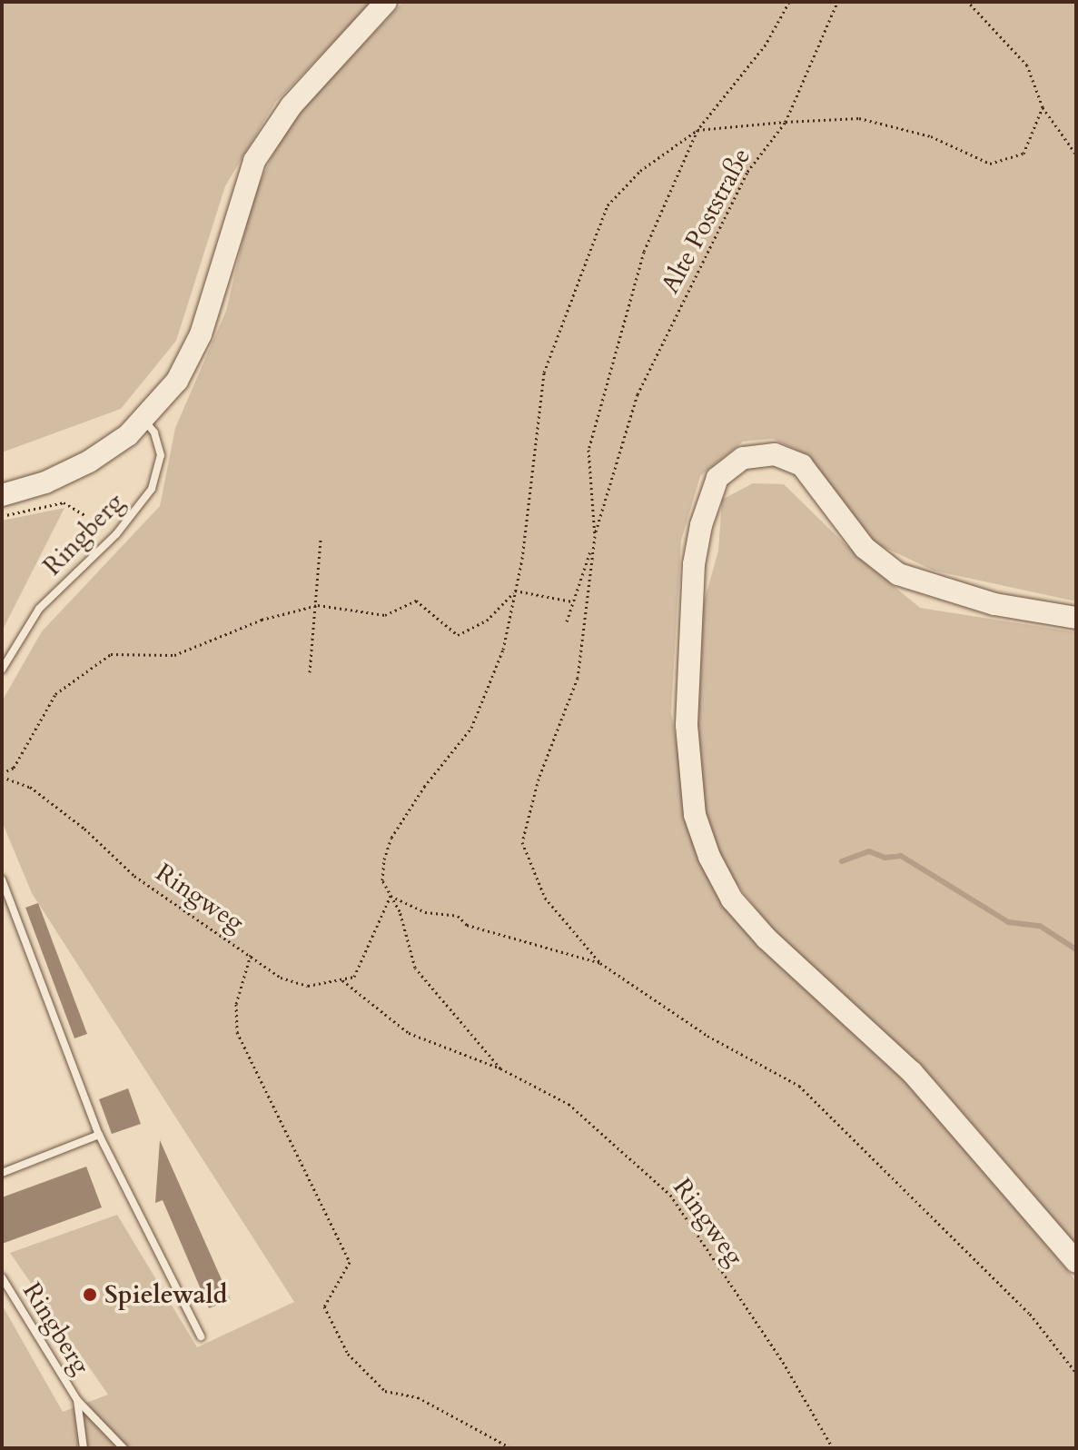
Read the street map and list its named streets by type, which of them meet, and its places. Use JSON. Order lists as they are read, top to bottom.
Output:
{
  "streets": {
    "lane": ["Ringberg"],
    "path": ["Alte Poststraße", "Ringweg"]
  },
  "places": ["Spielewald"]
}
